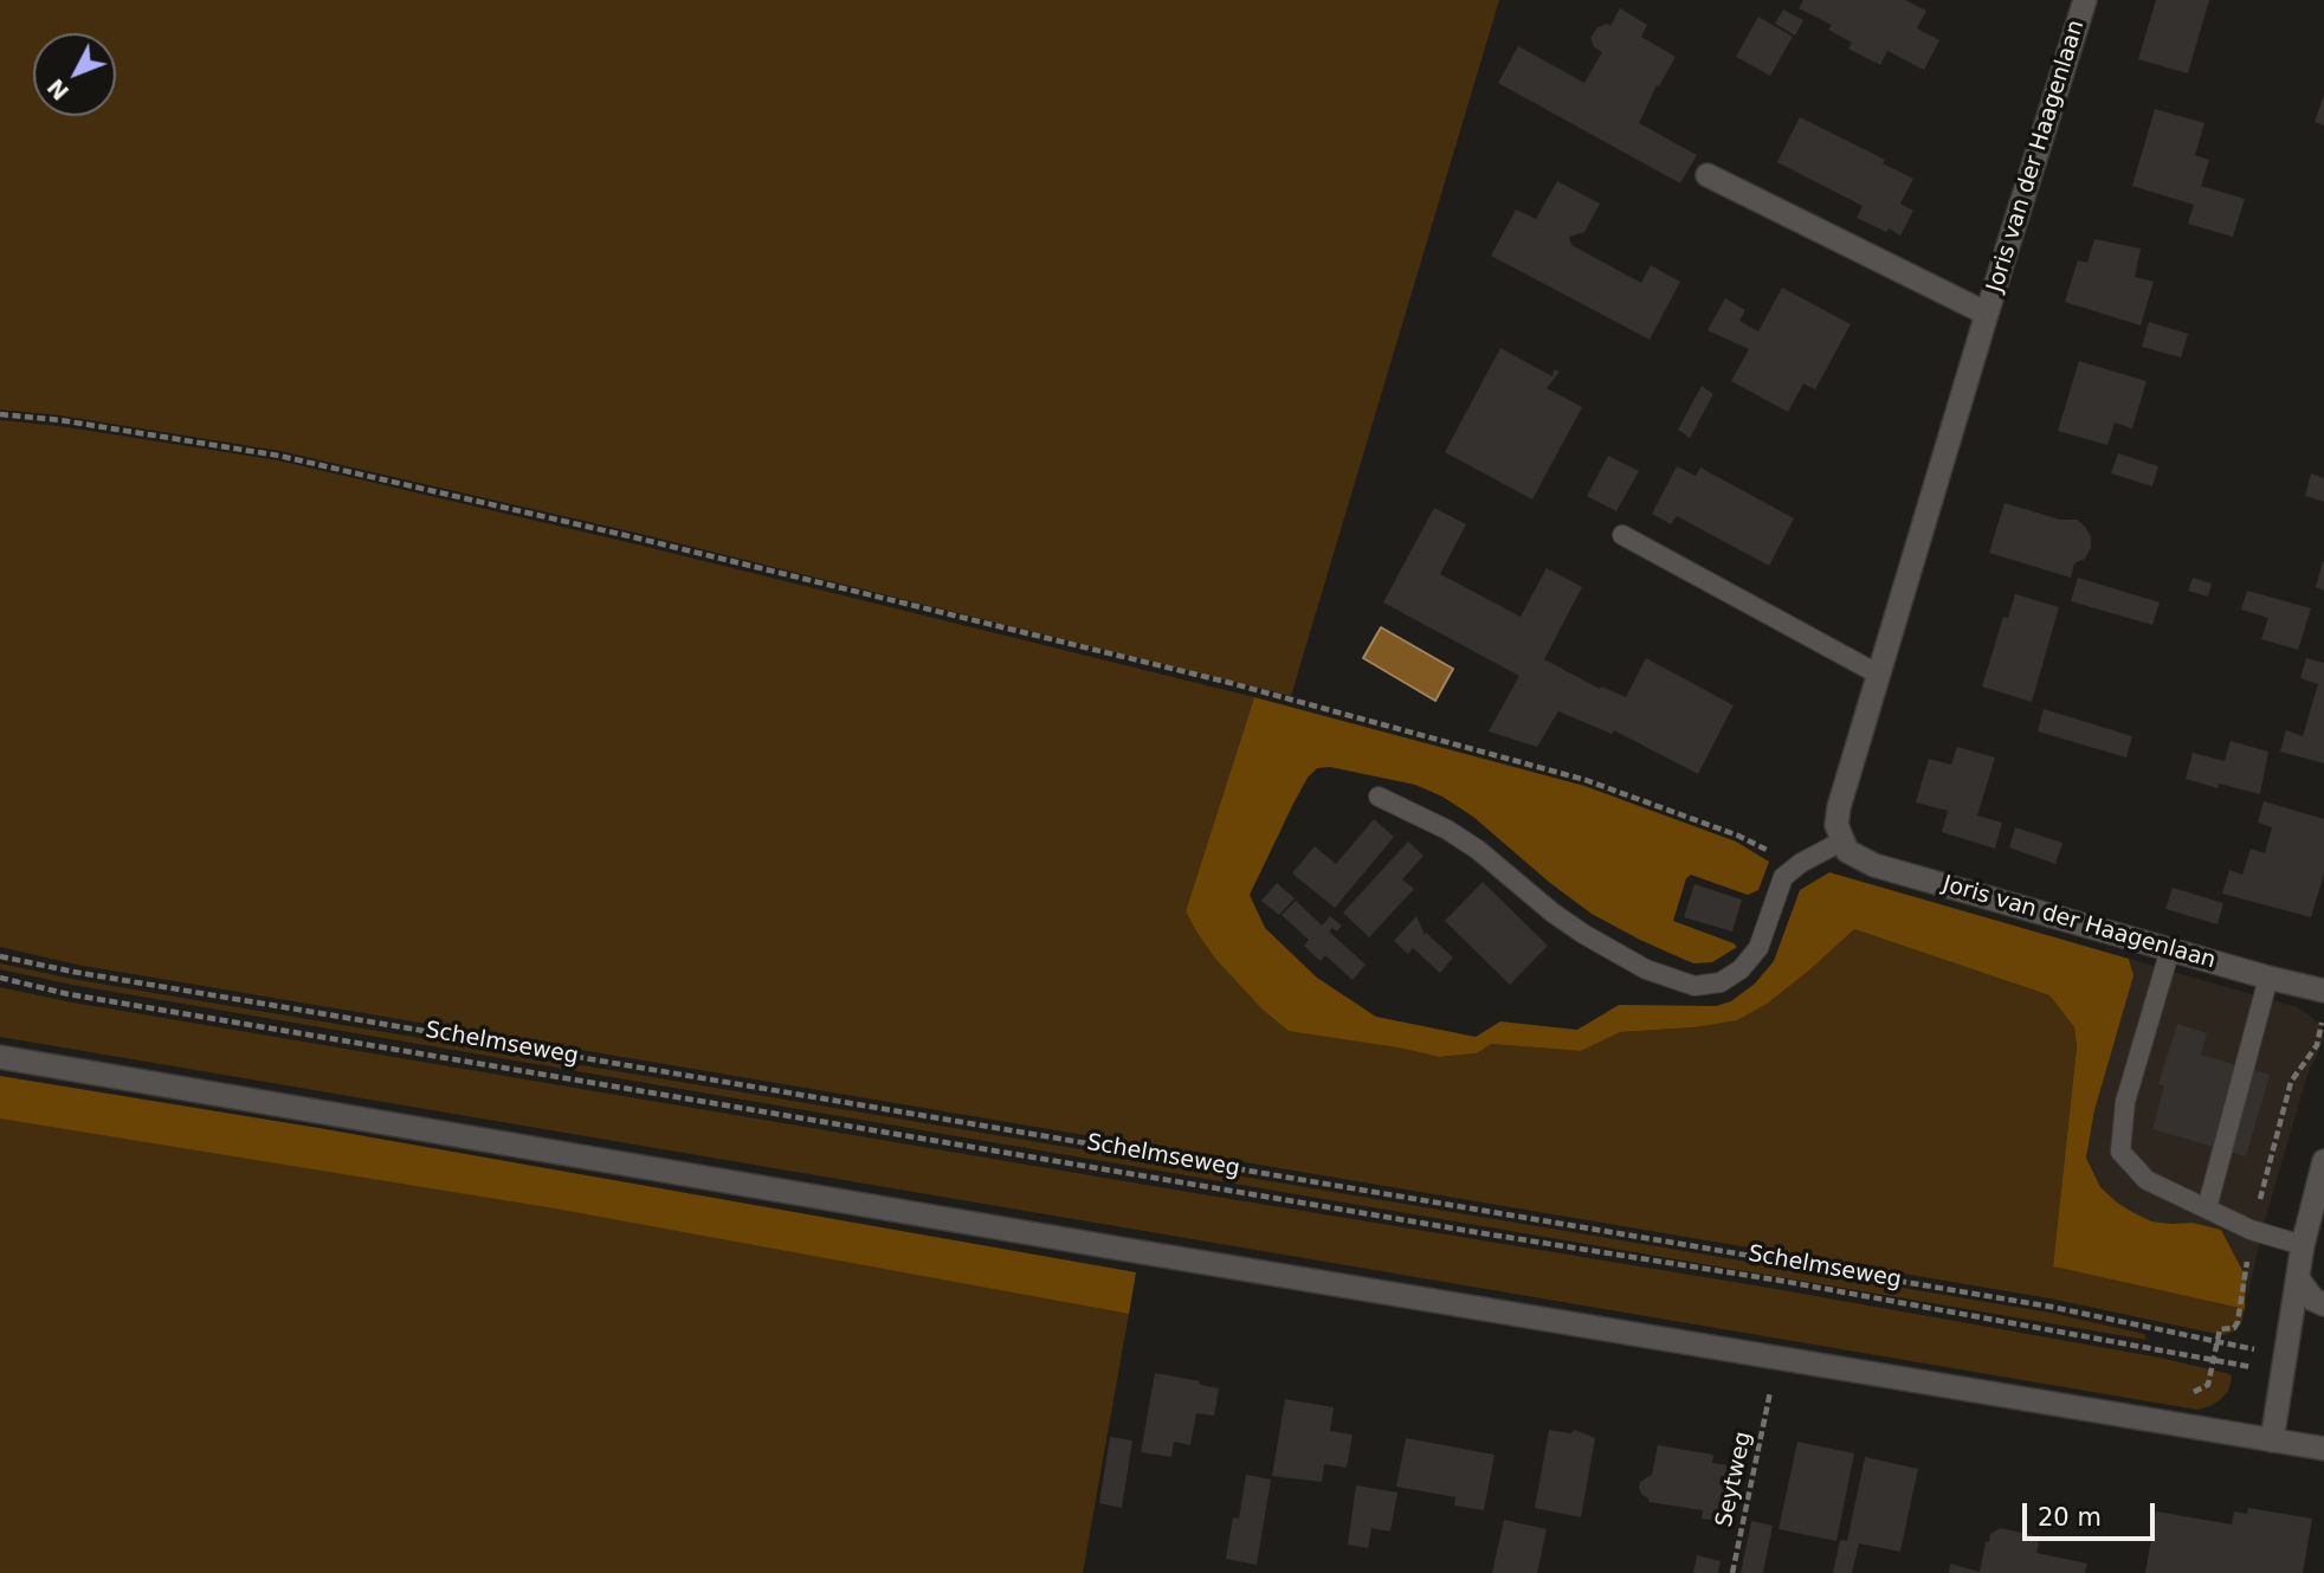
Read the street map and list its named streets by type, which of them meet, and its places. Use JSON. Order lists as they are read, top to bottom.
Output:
{
  "streets": {
    "main road": ["Joris van der Haagenlaan"],
    "path": ["Schelmseweg", "Seytweg"]
  },
  "scale_bar": "20 m",
  "north": "bottom left"
}
